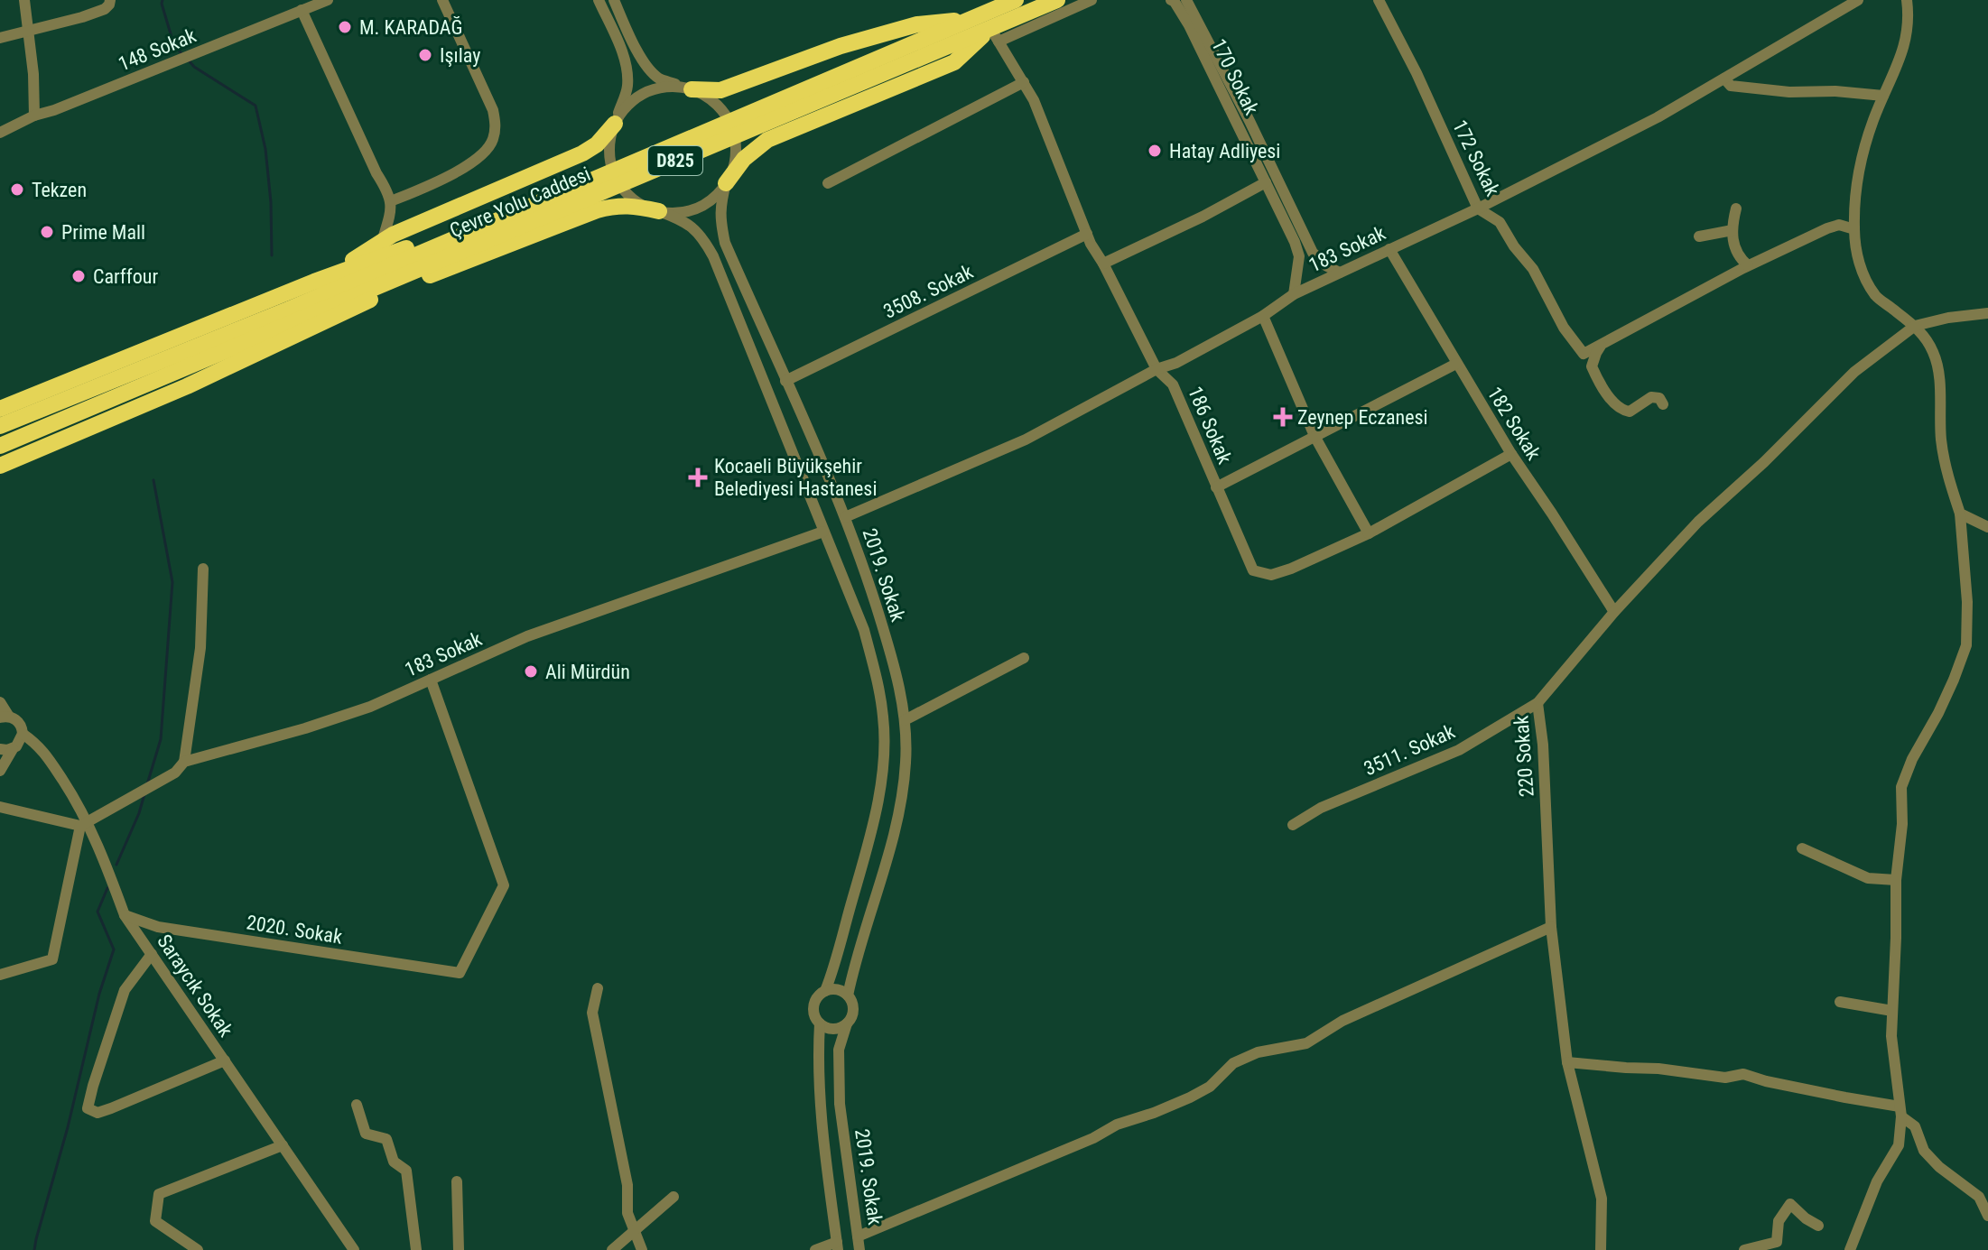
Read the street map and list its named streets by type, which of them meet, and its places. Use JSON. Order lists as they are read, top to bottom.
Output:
{
  "streets": {
    "highway": ["D825", "Çevre Yolu Caddesi"],
    "street": [
      "148 Sokak",
      "170 Sokak",
      "172 Sokak",
      "183 Sokak",
      "3508. Sokak",
      "182 Sokak",
      "186 Sokak",
      "2019. Sokak",
      "3511. Sokak",
      "220 Sokak",
      "2020. Sokak",
      "Saraycık Sokak"
    ]
  },
  "crossings": [
    ["170 Sokak", "183 Sokak"],
    ["172 Sokak", "183 Sokak"],
    ["Çevre Yolu Caddesi", "186 Sokak"],
    ["183 Sokak", "182 Sokak"],
    ["183 Sokak", "186 Sokak"],
    ["183 Sokak", "2019. Sokak"],
    ["183 Sokak", "2020. Sokak"],
    ["183 Sokak", "Saraycık Sokak"],
    ["3508. Sokak", "186 Sokak"],
    ["3508. Sokak", "2019. Sokak"],
    ["182 Sokak", "186 Sokak"],
    ["182 Sokak", "220 Sokak"],
    ["3511. Sokak", "220 Sokak"],
    ["2020. Sokak", "Saraycık Sokak"]
  ],
  "places": {
    "other": [
      "M. KARADAĞ",
      "Işılay",
      "Hatay Adliyesi",
      "Tekzen",
      "Prime Mall",
      "Carffour",
      "Ali Mürdün"
    ],
    "health": ["Zeynep Eczanesi", "Kocaeli Büyükşehir Belediyesi Hastanesi"]
  }
}
